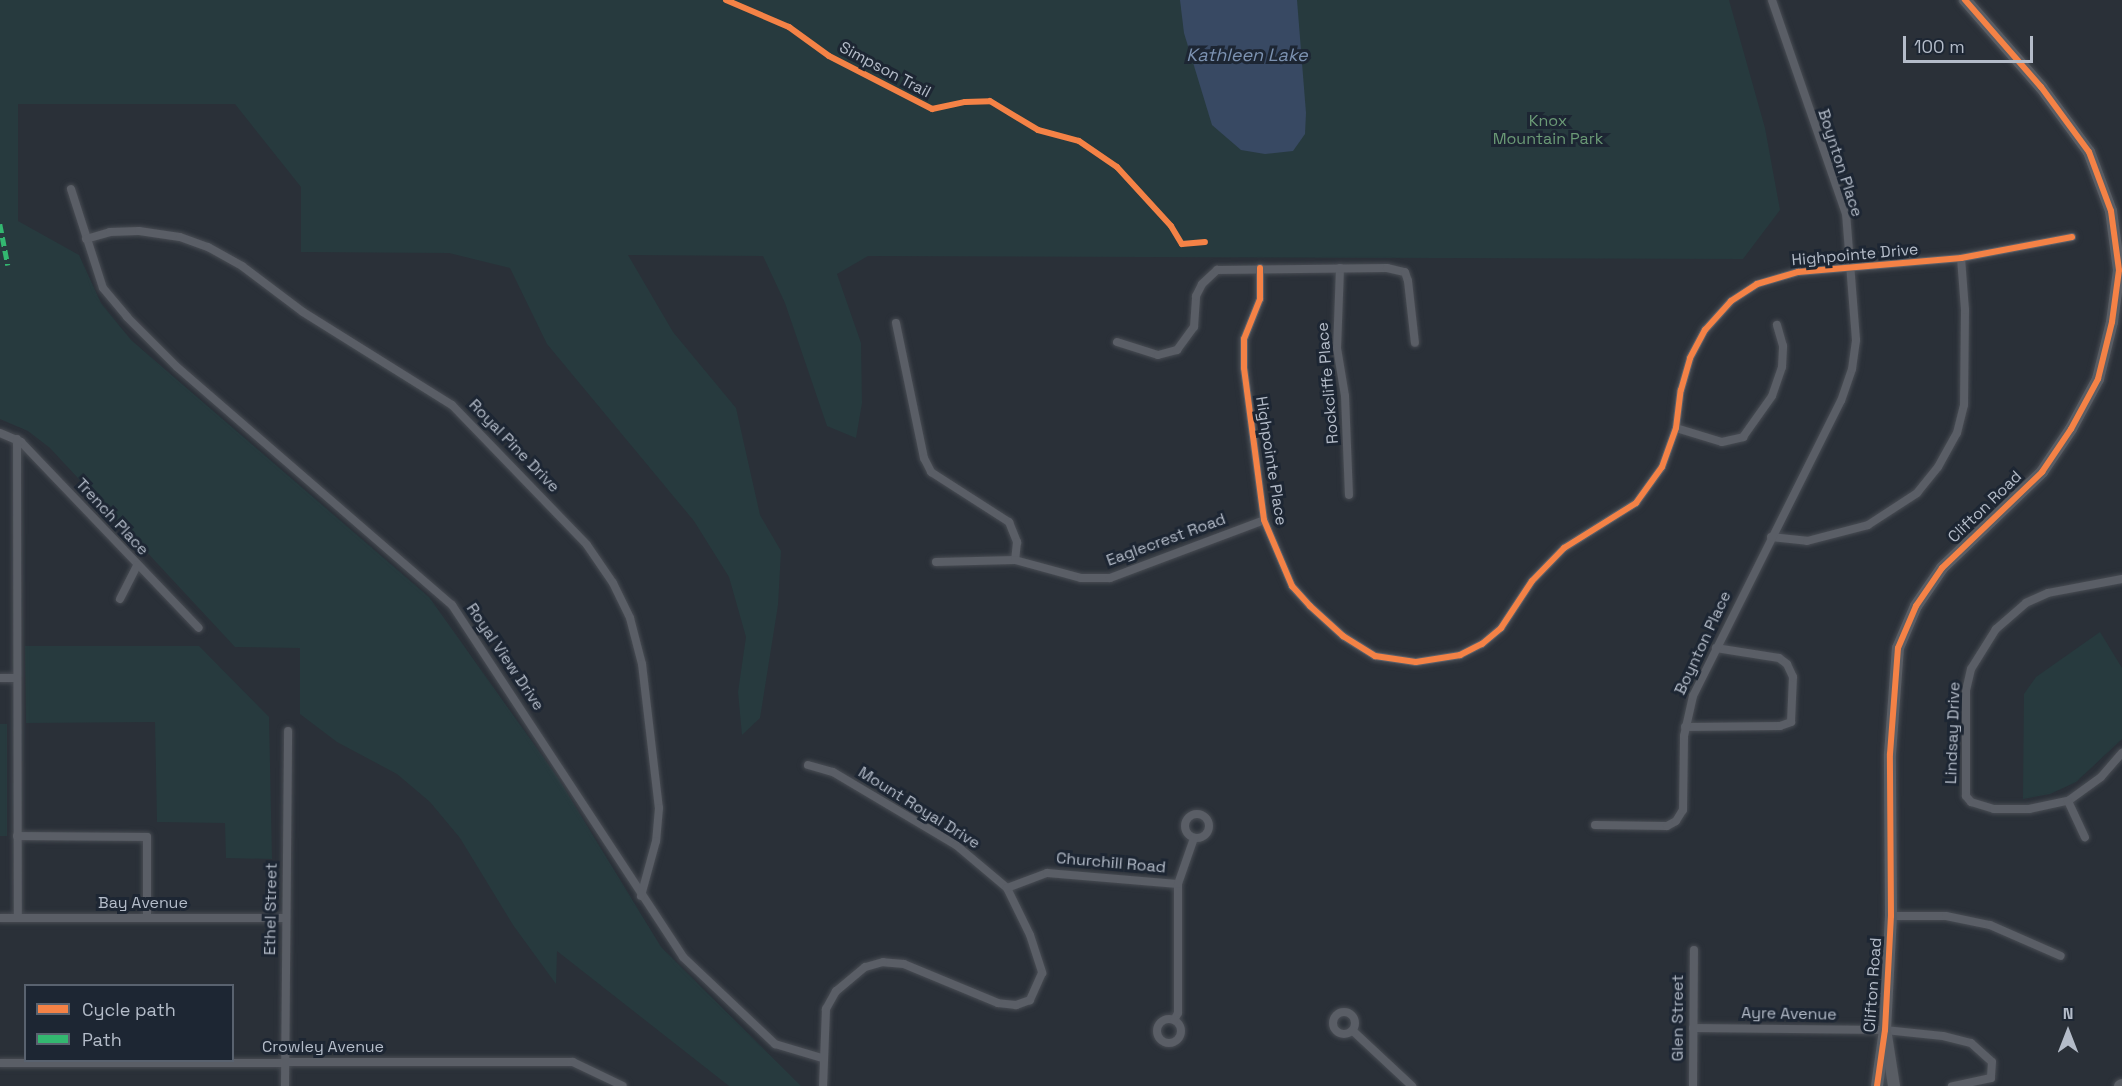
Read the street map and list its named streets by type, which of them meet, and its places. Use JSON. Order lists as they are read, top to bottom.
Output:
{
  "streets": {
    "main road": ["Clifton Road"],
    "street": [
      "Boynton Place",
      "Highpointe Drive",
      "Rockcliffe Place",
      "Royal Pine Drive",
      "Highpointe Place",
      "Trench Place",
      "Eaglecrest Road",
      "Royal View Drive",
      "Lindsay Drive",
      "Mount Royal Drive",
      "Churchill Road",
      "Bay Avenue",
      "Ethel Street",
      "Ayre Avenue",
      "Glen Street",
      "Crowley Avenue"
    ],
    "cycle path": ["Simpson Trail"]
  },
  "crossings": [
    ["Boynton Place", "Highpointe Drive"],
    ["Highpointe Drive", "Highpointe Place"],
    ["Royal Pine Drive", "Royal View Drive"],
    ["Highpointe Place", "Eaglecrest Road"],
    ["Clifton Road", "Ayre Avenue"],
    ["Royal View Drive", "Mount Royal Drive"],
    ["Mount Royal Drive", "Churchill Road"],
    ["Bay Avenue", "Ethel Street"],
    ["Ethel Street", "Crowley Avenue"],
    ["Ayre Avenue", "Glen Street"]
  ],
  "water": ["Kathleen Lake"],
  "parks": ["Knox Mountain Park"],
  "legend": ["Cycle path", "Path"],
  "scale_bar": "100 m",
  "north": "top"
}
